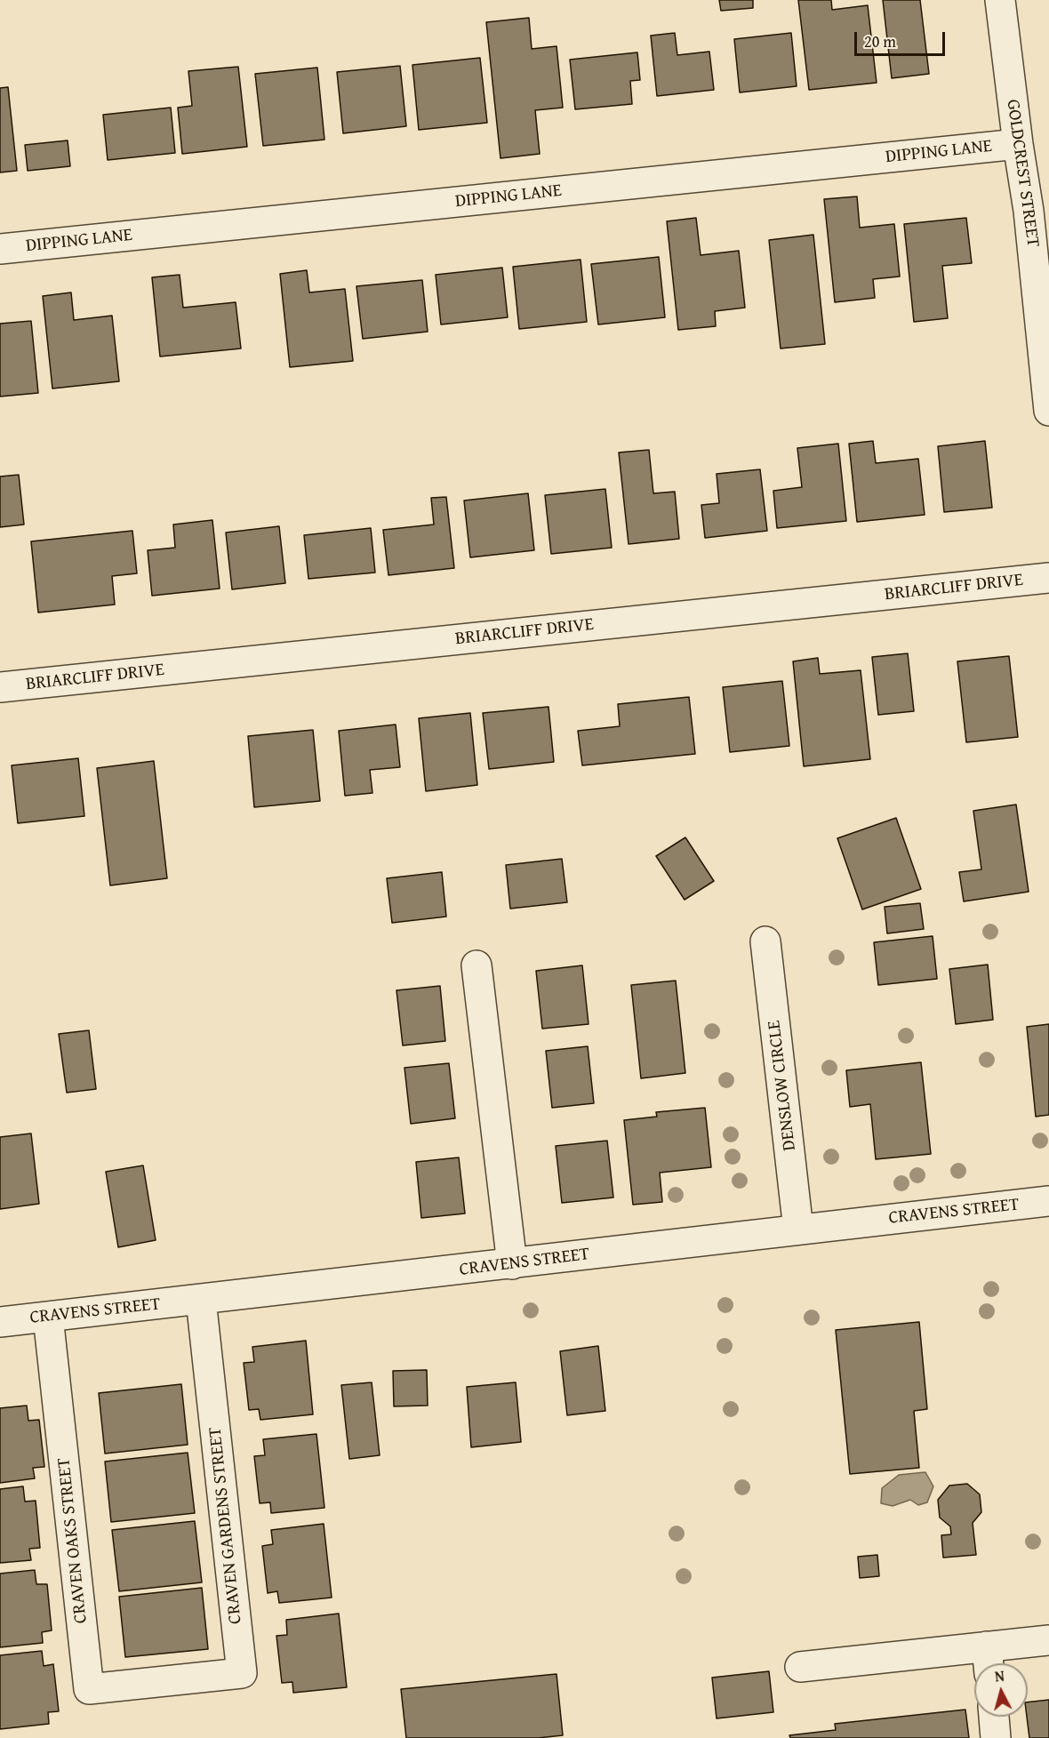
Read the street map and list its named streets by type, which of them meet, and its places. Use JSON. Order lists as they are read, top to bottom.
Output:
{
  "streets": {
    "street": [
      "DIPPING LANE",
      "GOLDCREST STREET",
      "BRIARCLIFF DRIVE",
      "DENSLOW CIRCLE",
      "CRAVENS STREET",
      "CRAVEN GARDENS STREET",
      "CRAVEN OAKS STREET"
    ]
  },
  "crossings": [
    ["DIPPING LANE", "GOLDCREST STREET"],
    ["DENSLOW CIRCLE", "CRAVENS STREET"],
    ["CRAVENS STREET", "CRAVEN GARDENS STREET"],
    ["CRAVENS STREET", "CRAVEN OAKS STREET"],
    ["CRAVEN GARDENS STREET", "CRAVEN OAKS STREET"]
  ],
  "scale_bar": "20 m",
  "north": "top"
}
